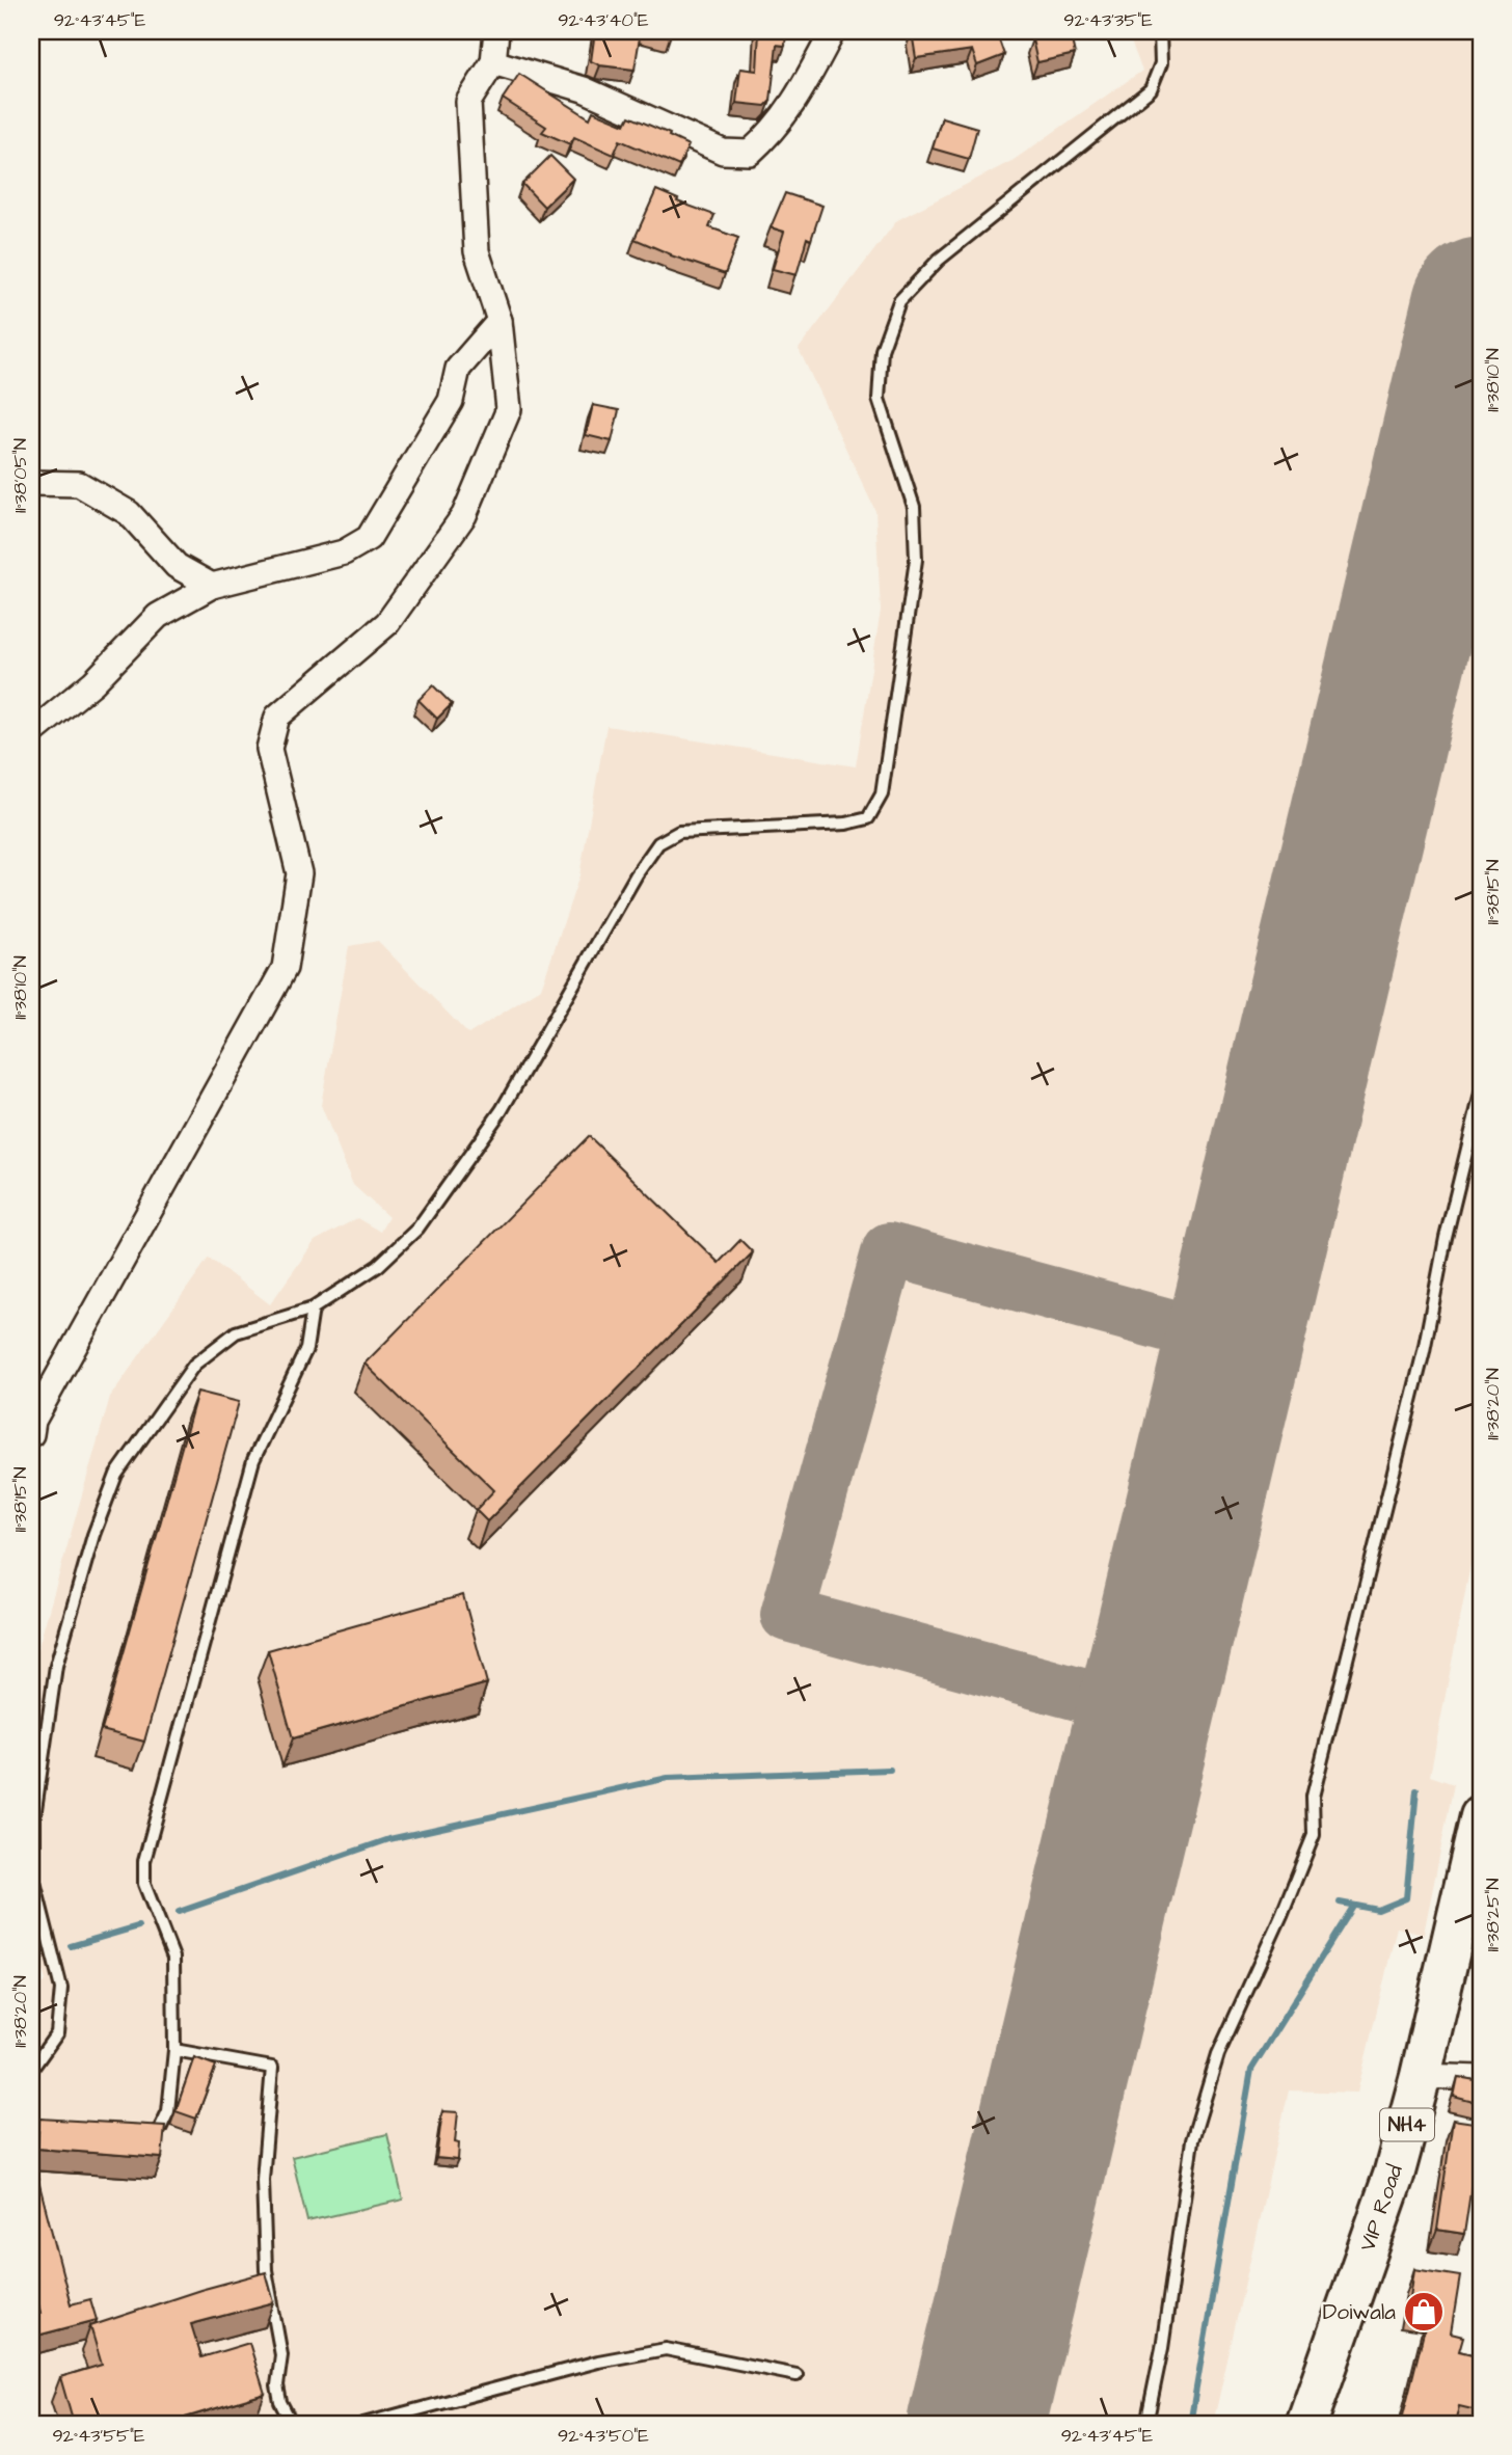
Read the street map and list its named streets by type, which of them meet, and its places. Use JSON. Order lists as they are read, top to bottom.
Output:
{
  "streets": {
    "highway": ["NH4", "VIP Road"]
  },
  "places": {
    "shop": ["Doiwala"]
  },
  "coordinates": [
    "92°43'45\"E",
    "92°43'40\"E",
    "92°43'35\"E",
    "11°38'10\"N",
    "11°38'05\"N",
    "11°38'15\"N",
    "11°38'20\"N",
    "11°38'25\"N",
    "92°43'55\"E",
    "92°43'50\"E"
  ]
}
